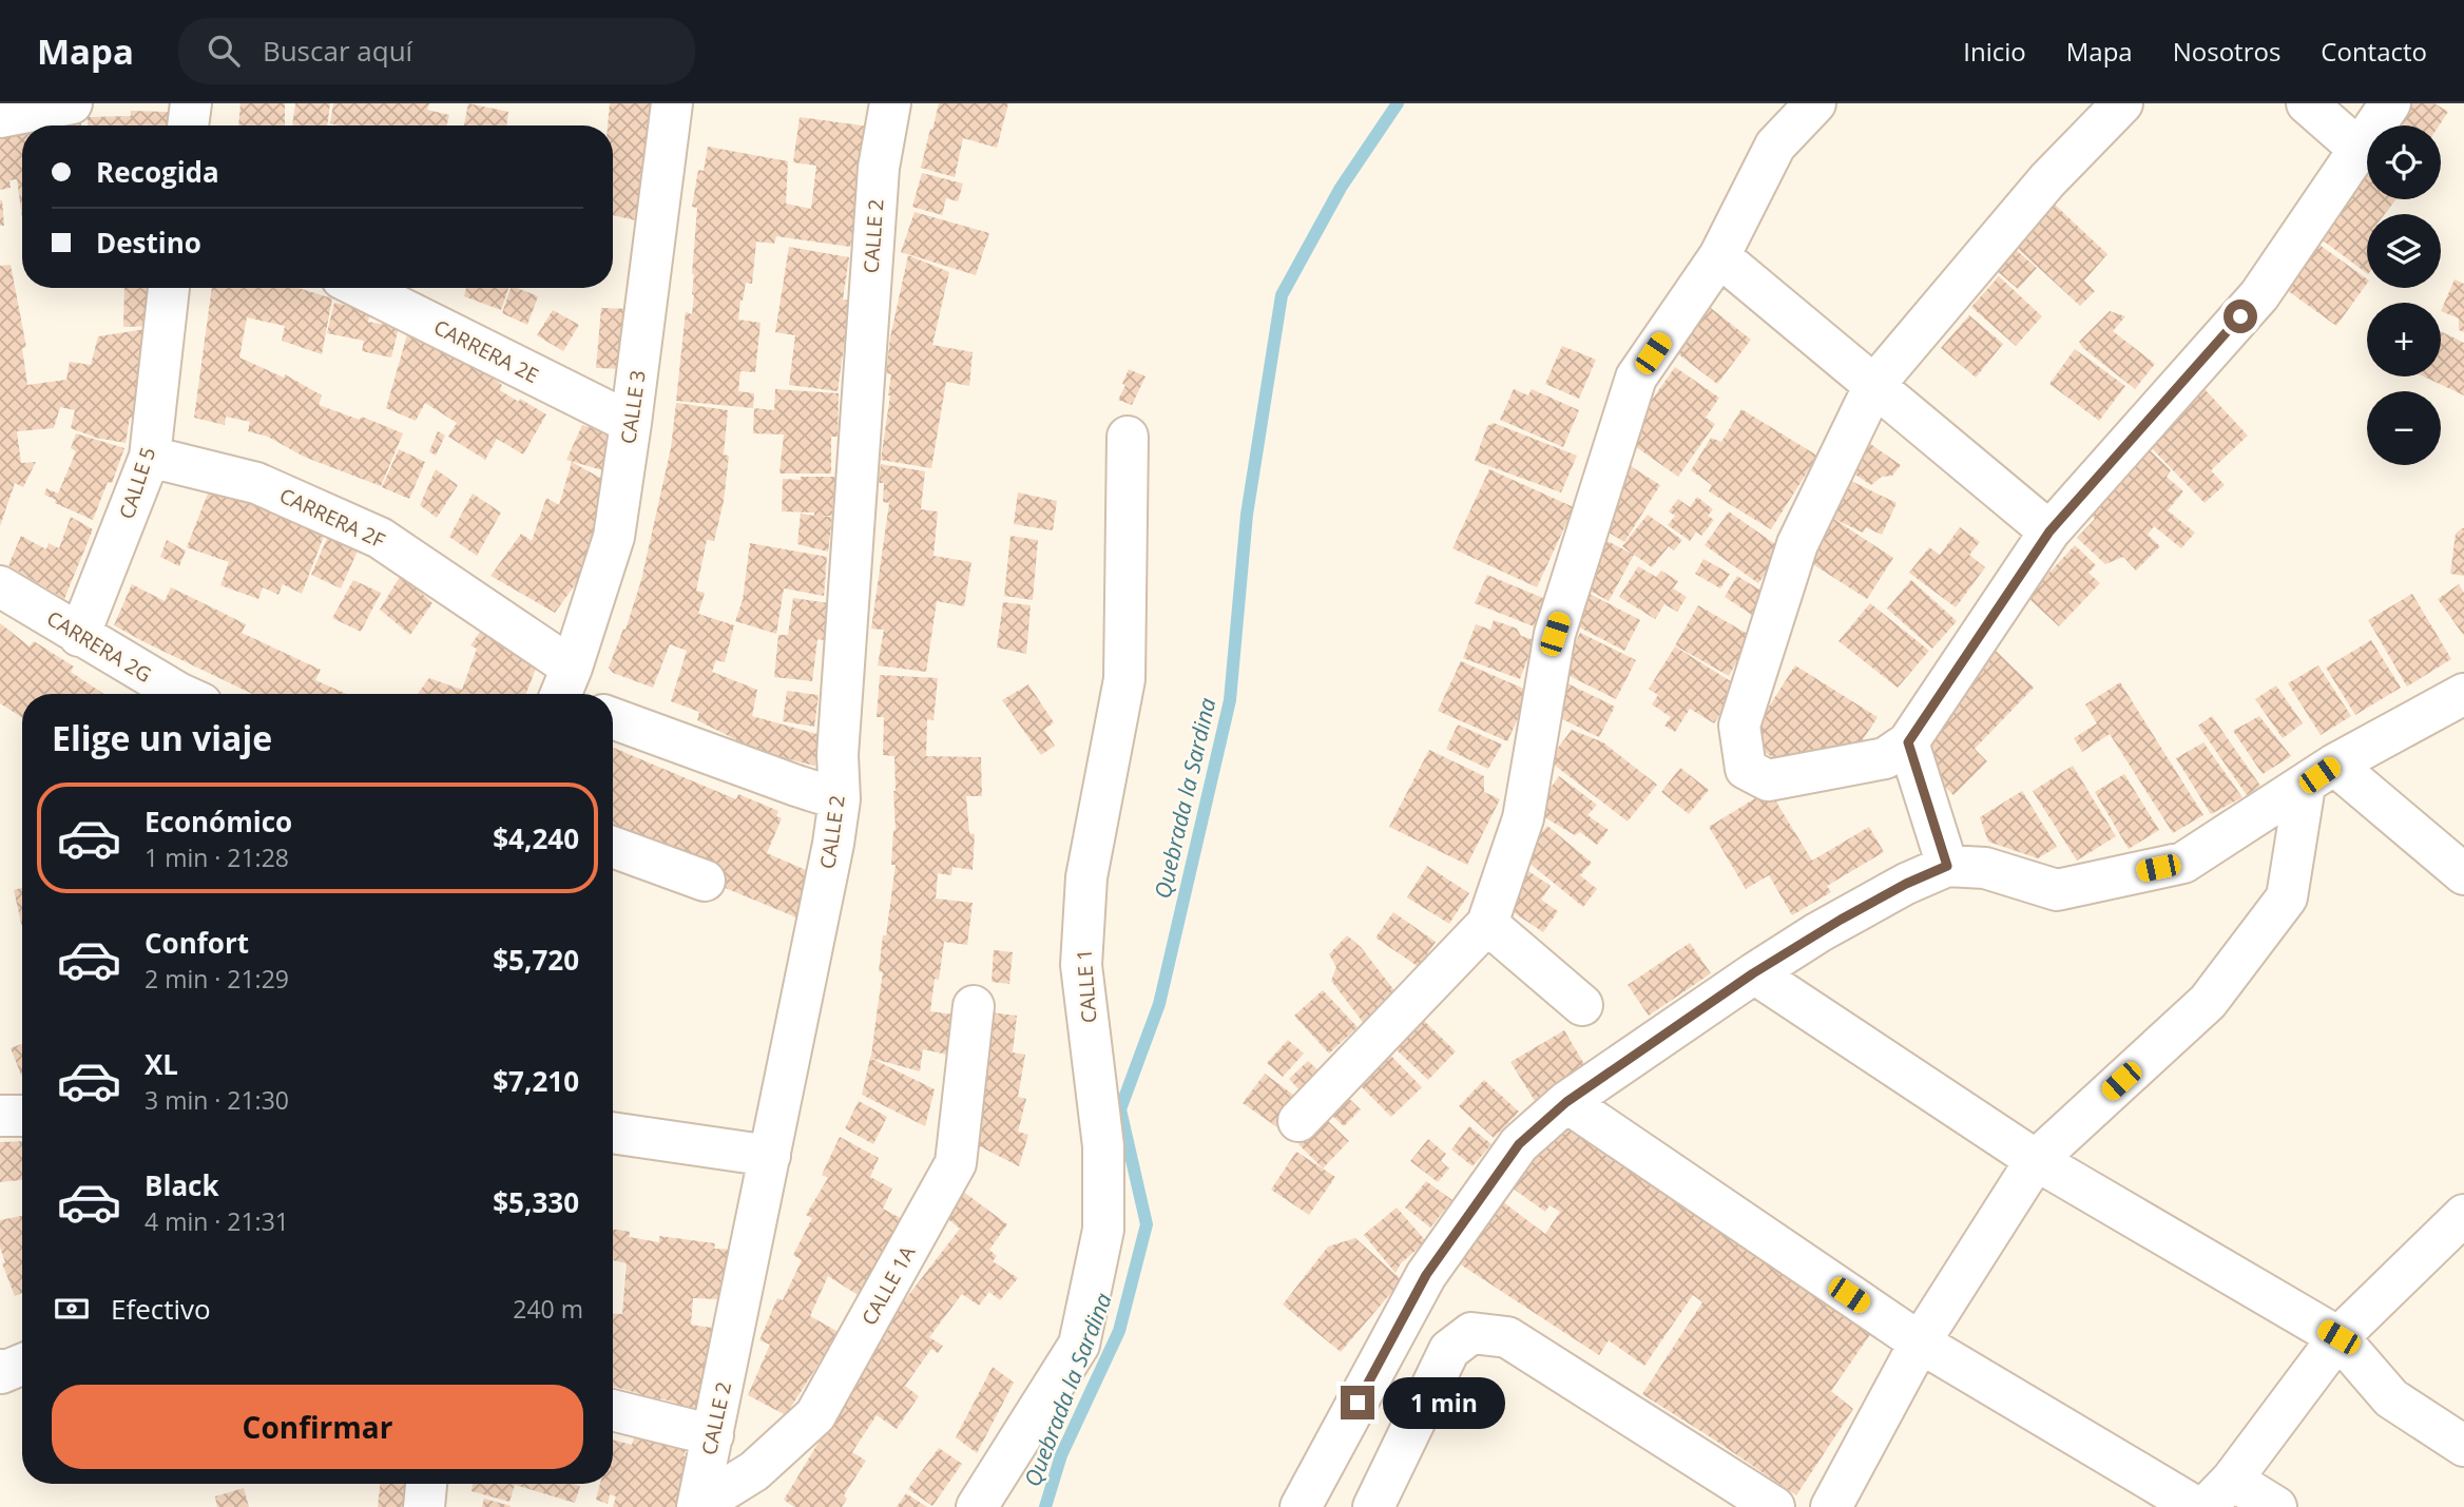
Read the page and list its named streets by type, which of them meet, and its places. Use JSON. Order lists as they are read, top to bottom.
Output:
{
  "streets": {
    "street": [
      "CALLE 2",
      "CARRERA 2E",
      "CALLE 3",
      "CALLE 5",
      "CARRERA 2F",
      "CARRERA 2G",
      "CALLE 1",
      "CALLE 1A"
    ]
  },
  "crossings": [
    ["CALLE 2", "CALLE 1A"],
    ["CARRERA 2E", "CALLE 3"],
    ["CALLE 3", "CARRERA 2F"],
    ["CALLE 5", "CARRERA 2F"],
    ["CALLE 5", "CARRERA 2G"]
  ],
  "water": ["Quebrada la Sardina"],
  "page": {
    "header": "Mapa",
    "search": "Buscar aquí",
    "nav": [
      "Inicio",
      "Mapa",
      "Nosotros",
      "Contacto"
    ],
    "map_buttons": ["+", "−"],
    "banner": ["Recogida", "Destino"],
    "heading": "Elige un viaje",
    "list": [
      {
        "name": "Económico",
        "note": "1 min · 21:28",
        "value": "$4,240"
      },
      {
        "name": "Confort",
        "note": "2 min · 21:29",
        "value": "$5,720"
      },
      {
        "name": "XL",
        "note": "3 min · 21:30",
        "value": "$7,210"
      },
      {
        "name": "Black",
        "note": "4 min · 21:31",
        "value": "$5,330"
      }
    ],
    "pay": ["Efectivo", "240 m"],
    "buttons": "Confirmar",
    "bubble": "1 min"
  }
}
